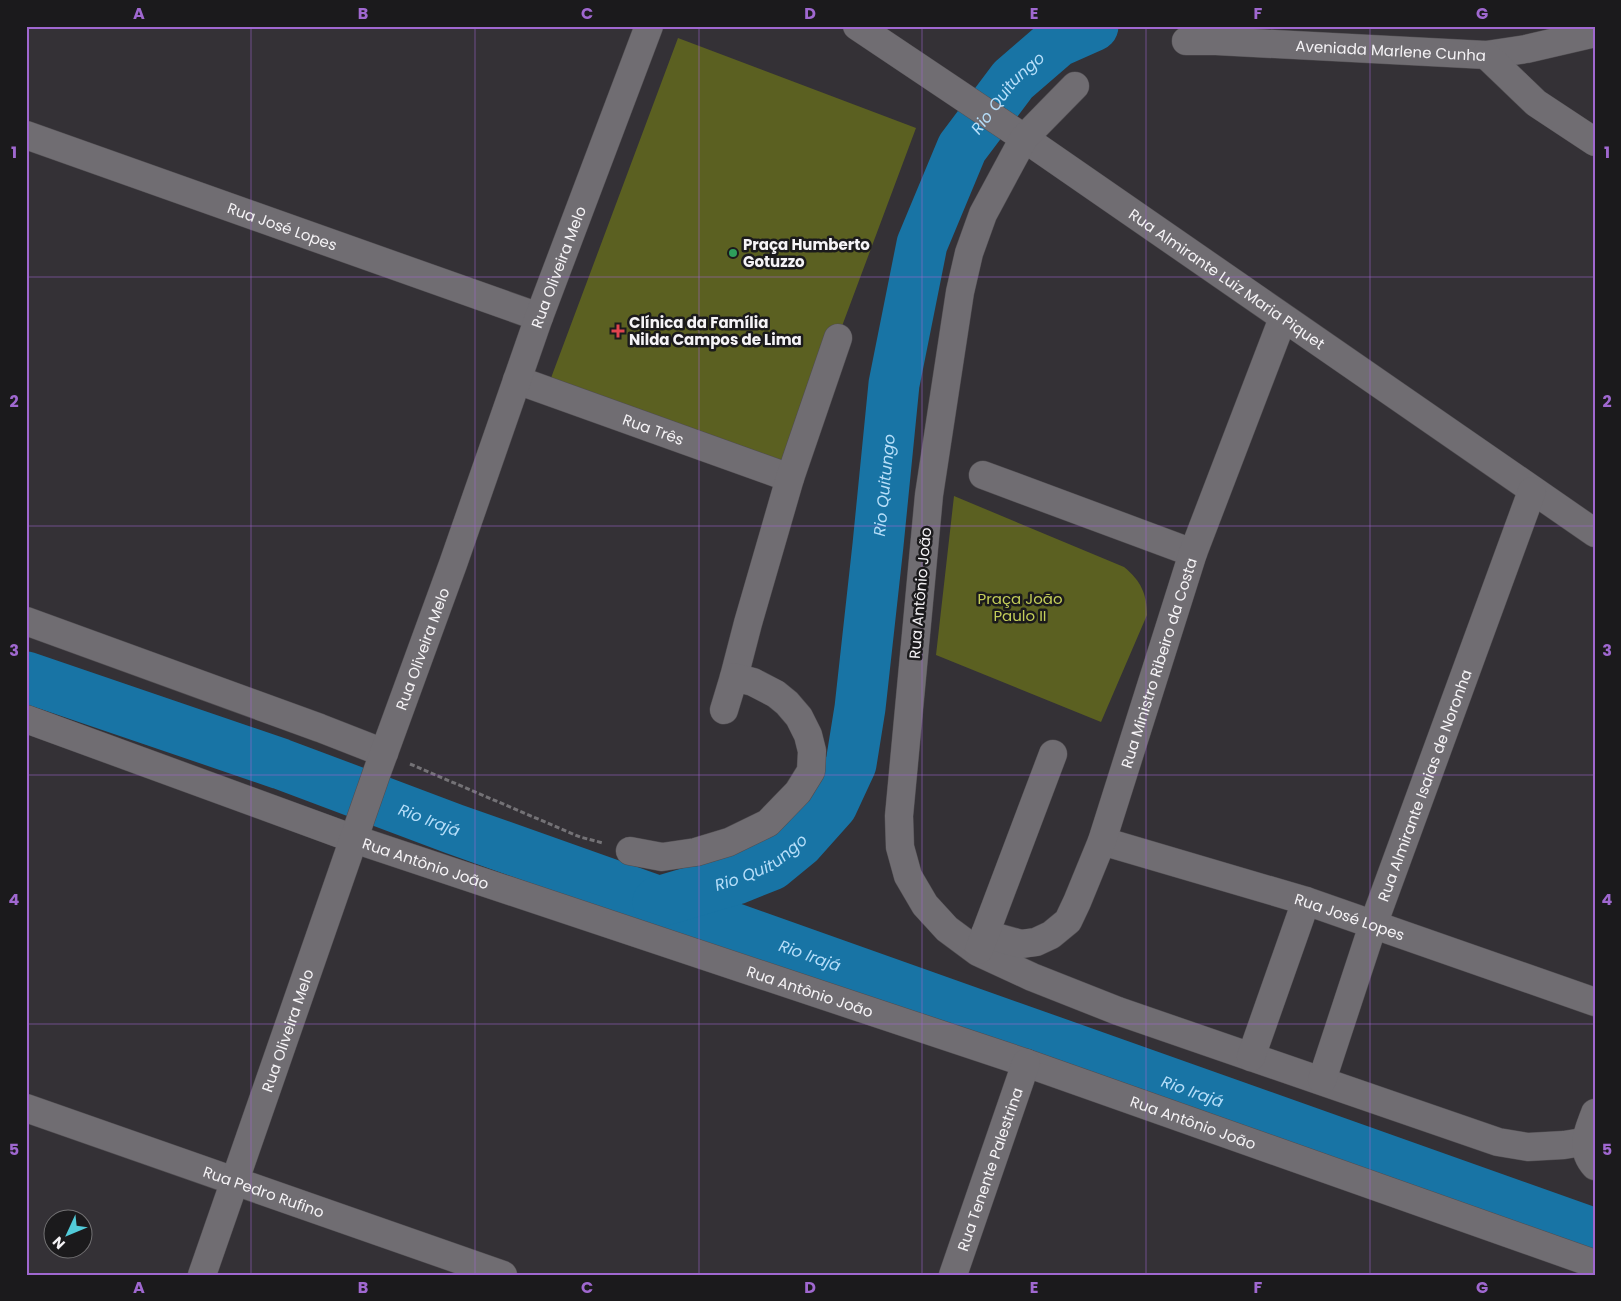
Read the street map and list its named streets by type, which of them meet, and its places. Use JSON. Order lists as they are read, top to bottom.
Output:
{
  "streets": {
    "street": [
      "Aveniada Marlene Cunha",
      "Rua José Lopes",
      "Rua Oliveira Melo",
      "Rua Almirante Luiz Maria Piquet",
      "Rua Três",
      "Rua Antônio João",
      "Rua Ministro Ribeiro da Costa",
      "Rua Almirante Isaias de Noronha",
      "Rua Tenente Palestrina",
      "Rua Pedro Rufino"
    ]
  },
  "crossings": [
    ["Rua José Lopes", "Rua Oliveira Melo"],
    ["Rua José Lopes", "Rua Ministro Ribeiro da Costa"],
    ["Rua José Lopes", "Rua Almirante Isaias de Noronha"],
    ["Rua Oliveira Melo", "Rua Três"],
    ["Rua Oliveira Melo", "Rua Antônio João"],
    ["Rua Oliveira Melo", "Rua Pedro Rufino"],
    ["Rua Almirante Luiz Maria Piquet", "Rua Antônio João"],
    ["Rua Almirante Luiz Maria Piquet", "Rua Ministro Ribeiro da Costa"],
    ["Rua Almirante Luiz Maria Piquet", "Rua Almirante Isaias de Noronha"],
    ["Rua Antônio João", "Rua Ministro Ribeiro da Costa"],
    ["Rua Antônio João", "Rua Almirante Isaias de Noronha"],
    ["Rua Antônio João", "Rua Tenente Palestrina"]
  ],
  "water": ["Rio Quitungo", "Rio Irajá"],
  "parks": ["Praça João Paulo II"],
  "places": {
    "other": ["Praça Humberto Gotuzzo"],
    "health": ["Clínica da Família Nilda Campos de Lima"]
  },
  "north": "bottom left",
  "grid": {
    "columns": [
      "A",
      "B",
      "C",
      "D",
      "E",
      "F",
      "G"
    ],
    "rows": [
      "1",
      "2",
      "3",
      "4",
      "5"
    ]
  }
}
